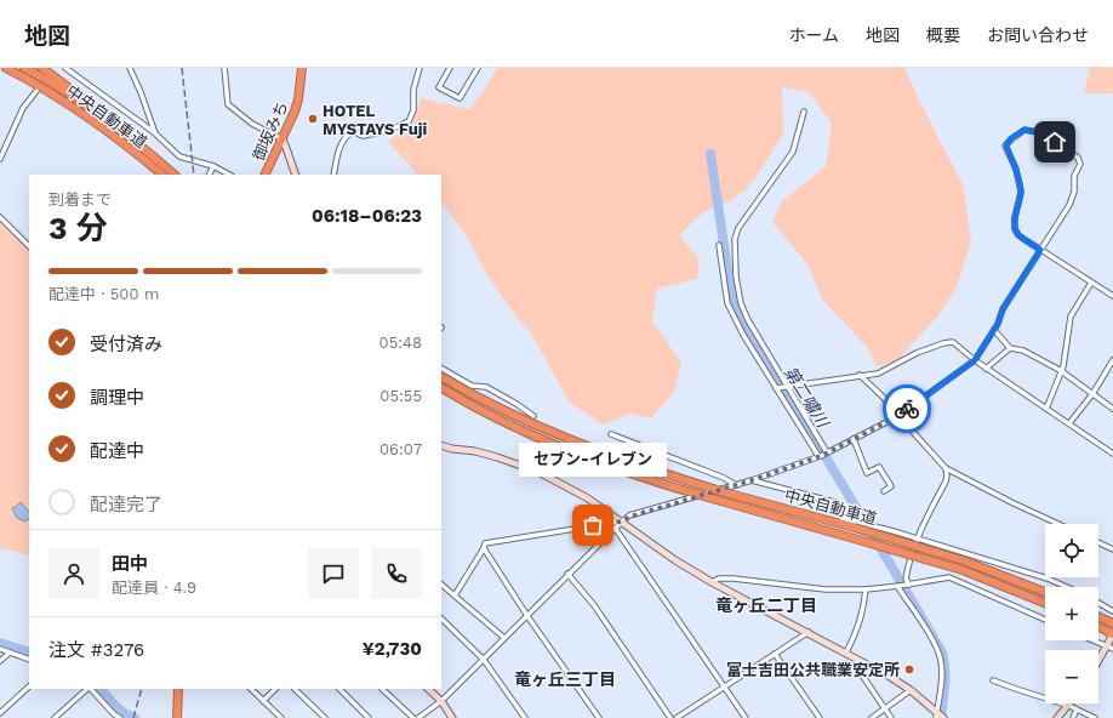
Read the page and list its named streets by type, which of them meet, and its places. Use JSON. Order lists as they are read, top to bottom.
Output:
{
  "streets": {
    "highway": ["中央自動車道", "御坂みち"]
  },
  "districts": ["竜ヶ丘二丁目", "竜ヶ丘三丁目"],
  "water": ["第二嘯川"],
  "places": ["HOTEL MYSTAYS Fuji", "セブン-イレブン", "富士吉田公共職業安定所"],
  "page": {
    "header": "地図",
    "nav": [
      "ホーム",
      "地図",
      "概要",
      "お問い合わせ"
    ],
    "heading": ["3 分", "到着まで", "06:18–06:23"],
    "panel": [
      "田中",
      "配達員 · 4.9",
      "注文 #3276",
      "¥2,730"
    ],
    "bar": "配達中 · 500 m",
    "list": [
      ["受付済み", "05:48"],
      ["調理中", "05:55"],
      ["配達中", "06:07"],
      "配達完了"
    ],
    "bubble": "セブン-イレブン",
    "map_buttons": ["+", "−"]
  }
}
